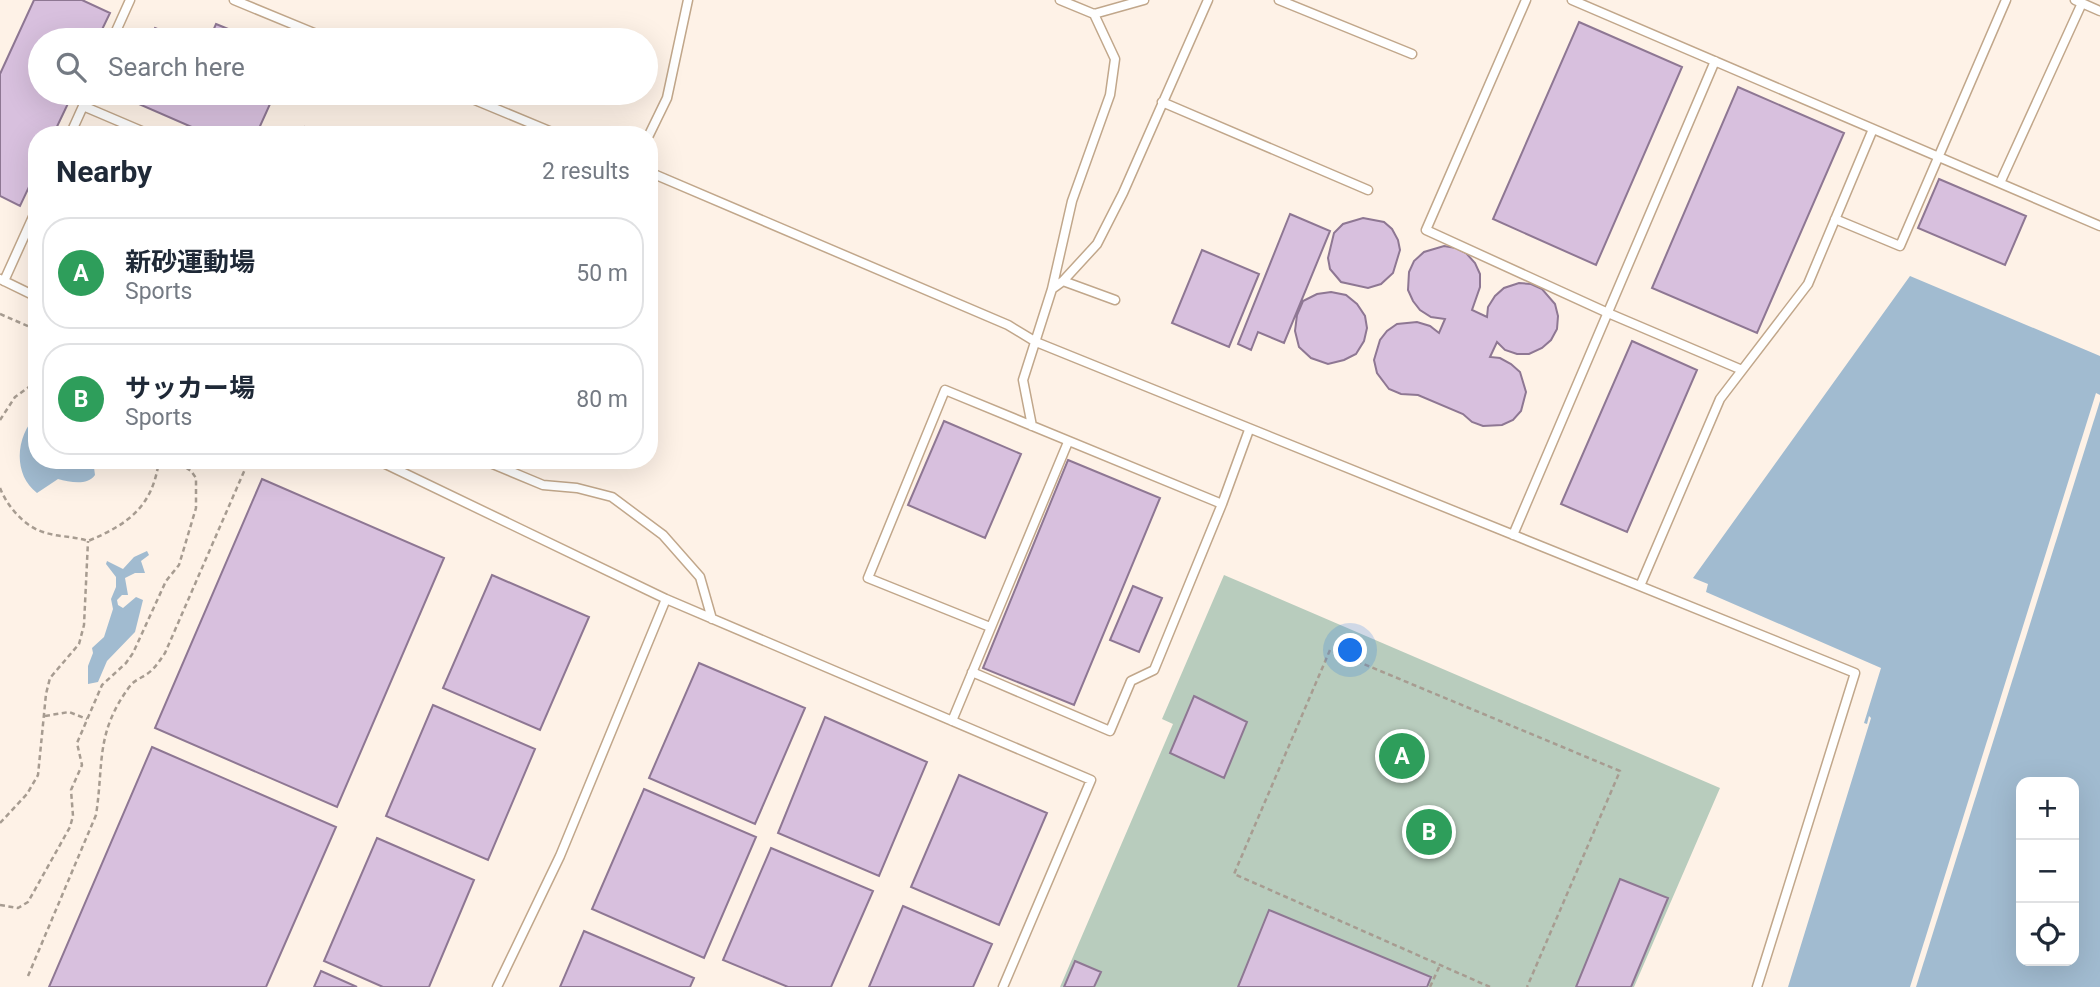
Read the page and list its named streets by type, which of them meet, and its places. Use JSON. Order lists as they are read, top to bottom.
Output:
{
  "page": {
    "search": "Search here",
    "heading": ["Nearby", "2 results"],
    "list": [
      {
        "mark": "A",
        "name": "新砂運動場",
        "note": "Sports",
        "value": "50 m"
      },
      {
        "mark": "B",
        "name": "サッカー場",
        "note": "Sports",
        "value": "80 m"
      }
    ],
    "pins": ["A", "B"],
    "map_buttons": ["+", "−"]
  }
}
